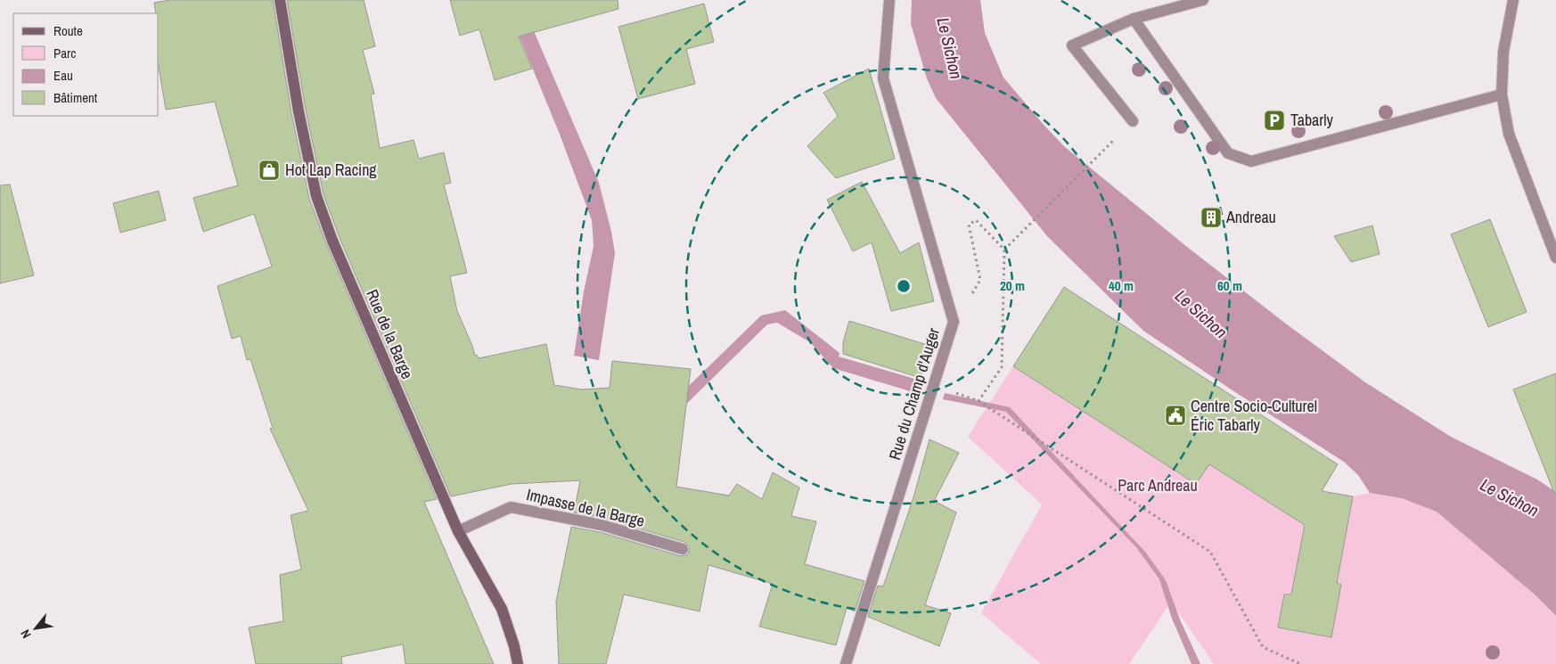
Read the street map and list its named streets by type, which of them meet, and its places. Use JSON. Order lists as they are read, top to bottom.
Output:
{
  "streets": {
    "main road": ["Rue de la Barge"],
    "street": ["Rue du Champ d'Auger", "Impasse de la Barge"]
  },
  "crossings": [
    ["Rue de la Barge", "Impasse de la Barge"]
  ],
  "water": ["Le Sichon"],
  "parks": ["Parc Andreau"],
  "places": {
    "parking": ["Tabarly"],
    "shop": ["Hot Lap Racing"],
    "building": ["Andreau"],
    "public building": ["Centre Socio-Culturel Éric Tabarly"]
  },
  "legend": [
    "Route",
    "Parc",
    "Eau",
    "Bâtiment"
  ],
  "north": "bottom left",
  "rings": ["20 m", "40 m", "60 m"]
}
